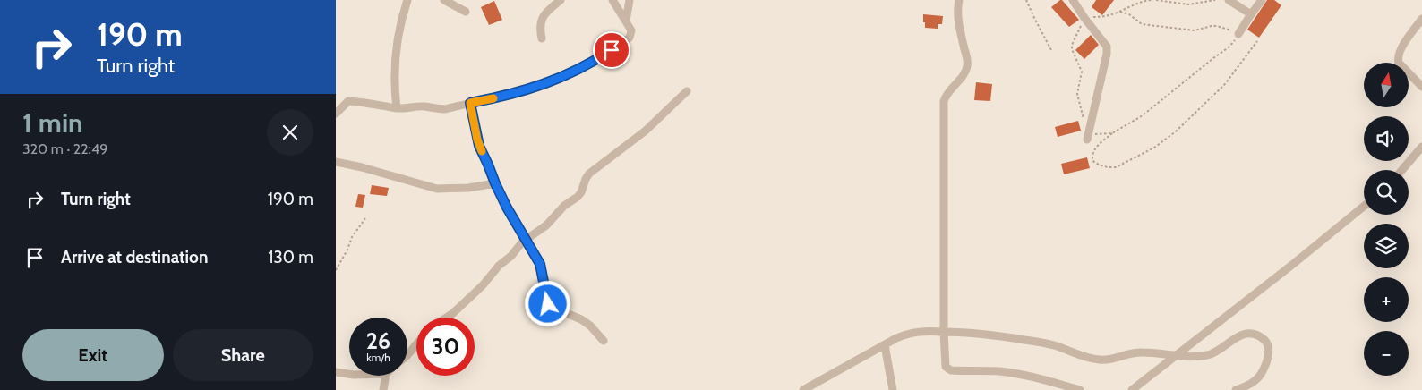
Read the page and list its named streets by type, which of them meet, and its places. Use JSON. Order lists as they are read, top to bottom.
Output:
{
  "north": "top",
  "page": {
    "turn": ["190 m", "Turn right"],
    "map_buttons": ["+", "−"],
    "heading": ["1 min", "320 m · 22:49"],
    "list": [
      {
        "name": "Turn right",
        "value": "190 m"
      },
      {
        "name": "Arrive at destination",
        "value": "130 m"
      }
    ],
    "speed": "26 km/h",
    "limit": "30",
    "buttons": ["Exit", "Share"]
  }
}
